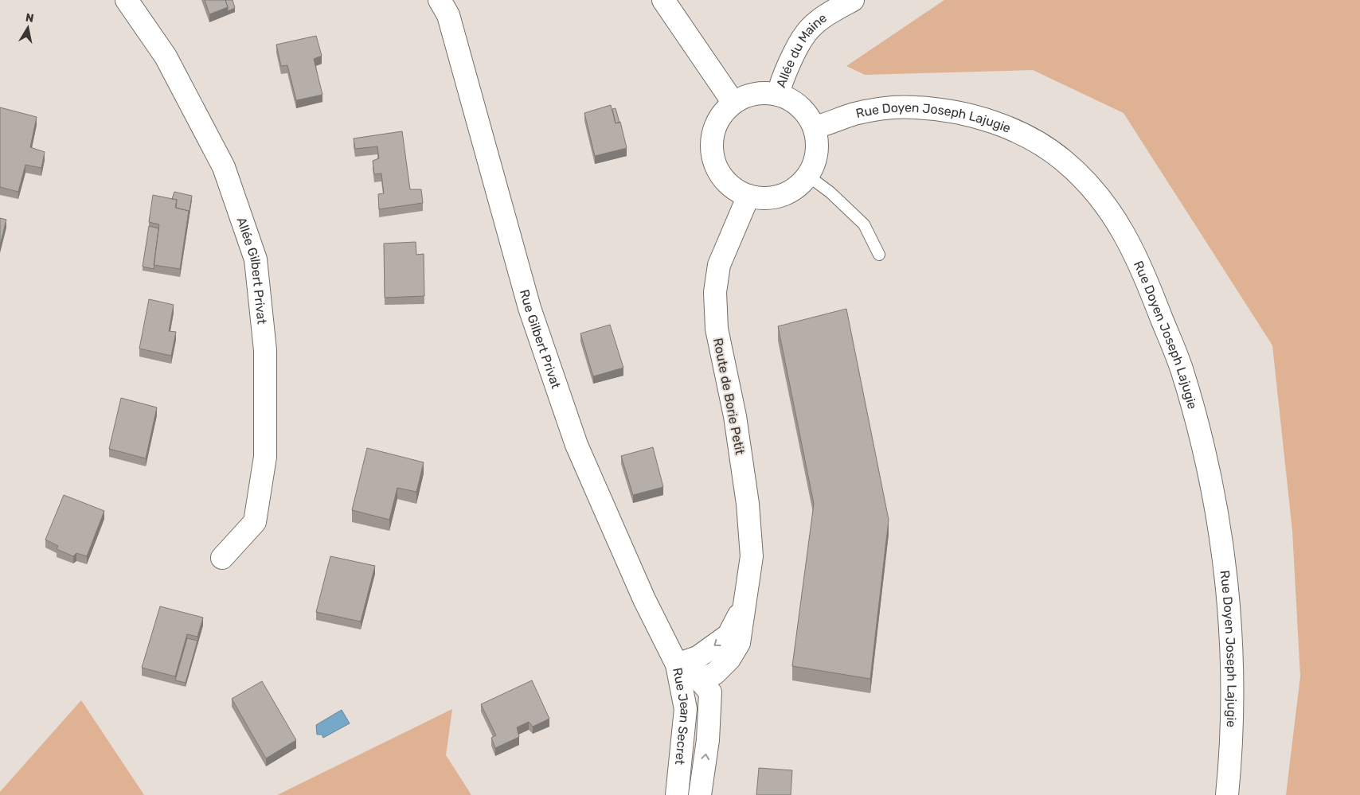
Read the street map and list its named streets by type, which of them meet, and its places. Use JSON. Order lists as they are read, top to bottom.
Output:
{
  "streets": {
    "street": [
      "Allée du Maine",
      "Rue Doyen Joseph Lajugie",
      "Allée Gilbert Privat",
      "Rue Gilbert Privat",
      "Route de Borie Petit",
      "Rue Jean Secret"
    ]
  },
  "crossings": [
    ["Allée du Maine", "Rue Doyen Joseph Lajugie"],
    ["Allée du Maine", "Route de Borie Petit"],
    ["Rue Doyen Joseph Lajugie", "Route de Borie Petit"],
    ["Rue Gilbert Privat", "Route de Borie Petit"],
    ["Rue Gilbert Privat", "Rue Jean Secret"],
    ["Route de Borie Petit", "Rue Jean Secret"]
  ],
  "north": "top"
}
